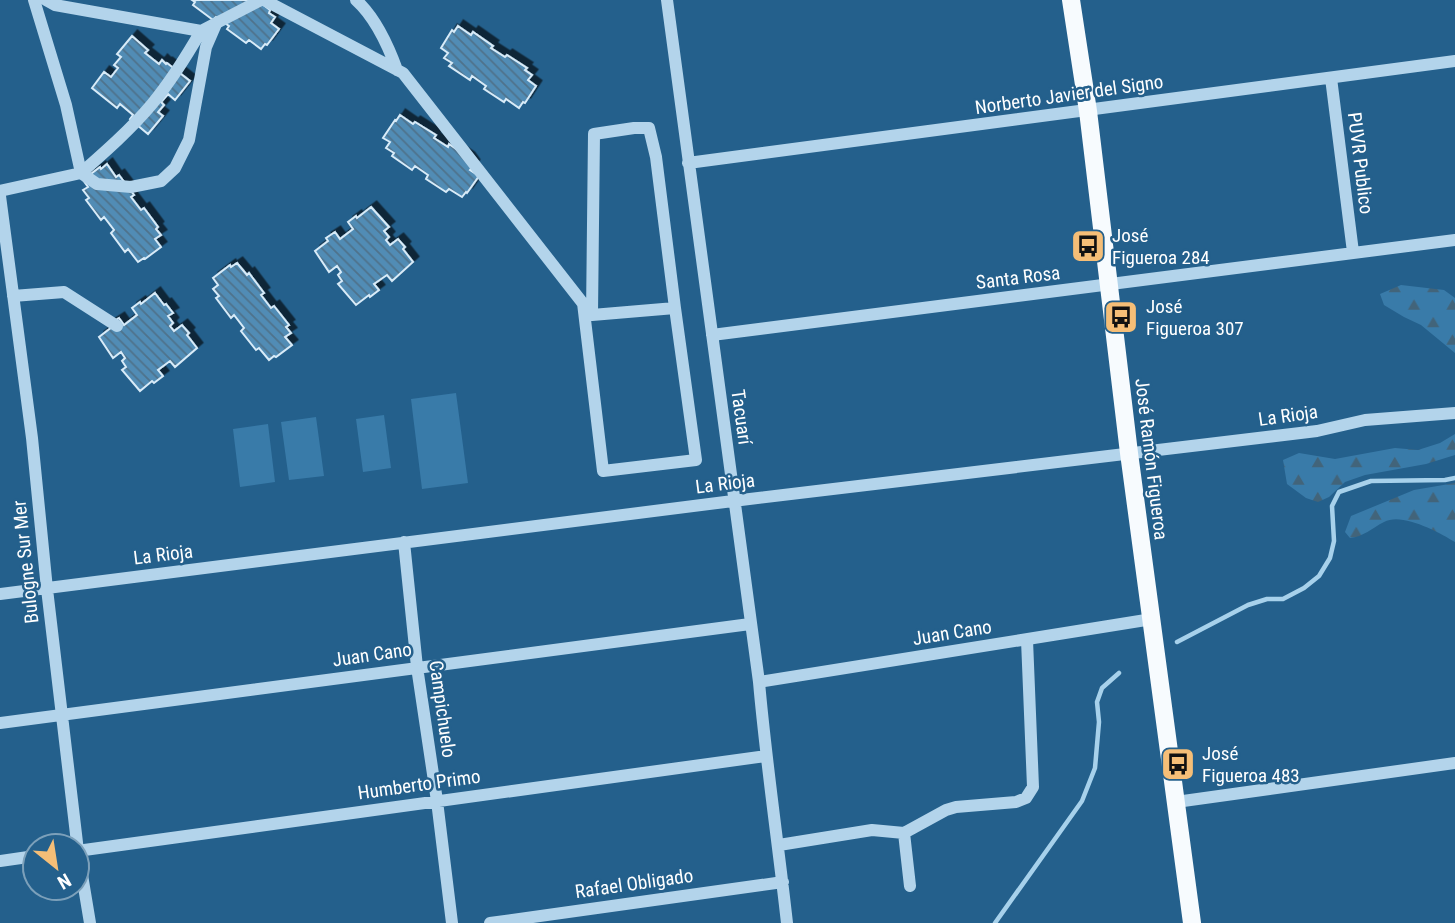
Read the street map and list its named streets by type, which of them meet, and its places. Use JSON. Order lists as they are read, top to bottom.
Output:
{
  "streets": {
    "main road": ["José Ramón Figueroa"],
    "street": [
      "Norberto Javier del Signo",
      "PUVR Publico",
      "Santa Rosa",
      "La Rioja",
      "Tacuarí",
      "Bulogne Sur Mer",
      "Juan Cano",
      "Campichuelo",
      "Humberto Primo",
      "Rafael Obligado"
    ]
  },
  "crossings": [
    ["Norberto Javier del Signo", "PUVR Publico"],
    ["Norberto Javier del Signo", "Tacuarí"],
    ["Norberto Javier del Signo", "José Ramón Figueroa"],
    ["PUVR Publico", "Santa Rosa"],
    ["Santa Rosa", "Tacuarí"],
    ["Santa Rosa", "José Ramón Figueroa"],
    ["La Rioja", "Tacuarí"],
    ["La Rioja", "José Ramón Figueroa"],
    ["La Rioja", "Bulogne Sur Mer"],
    ["La Rioja", "Campichuelo"],
    ["Tacuarí", "Juan Cano"],
    ["Tacuarí", "Humberto Primo"],
    ["Tacuarí", "Rafael Obligado"],
    ["José Ramón Figueroa", "Juan Cano"],
    ["Bulogne Sur Mer", "Juan Cano"],
    ["Juan Cano", "Campichuelo"],
    ["Campichuelo", "Humberto Primo"]
  ],
  "places": {
    "bus stop": ["José Figueroa 284", "José Figueroa 307", "José Figueroa 483"]
  },
  "north": "bottom right"
}
